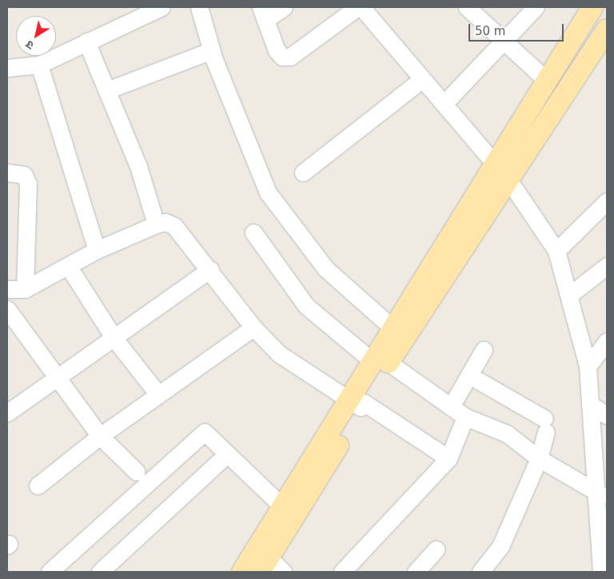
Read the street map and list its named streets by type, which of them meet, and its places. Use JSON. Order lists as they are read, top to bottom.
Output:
{
  "scale_bar": "50 m",
  "north": "bottom left"
}
